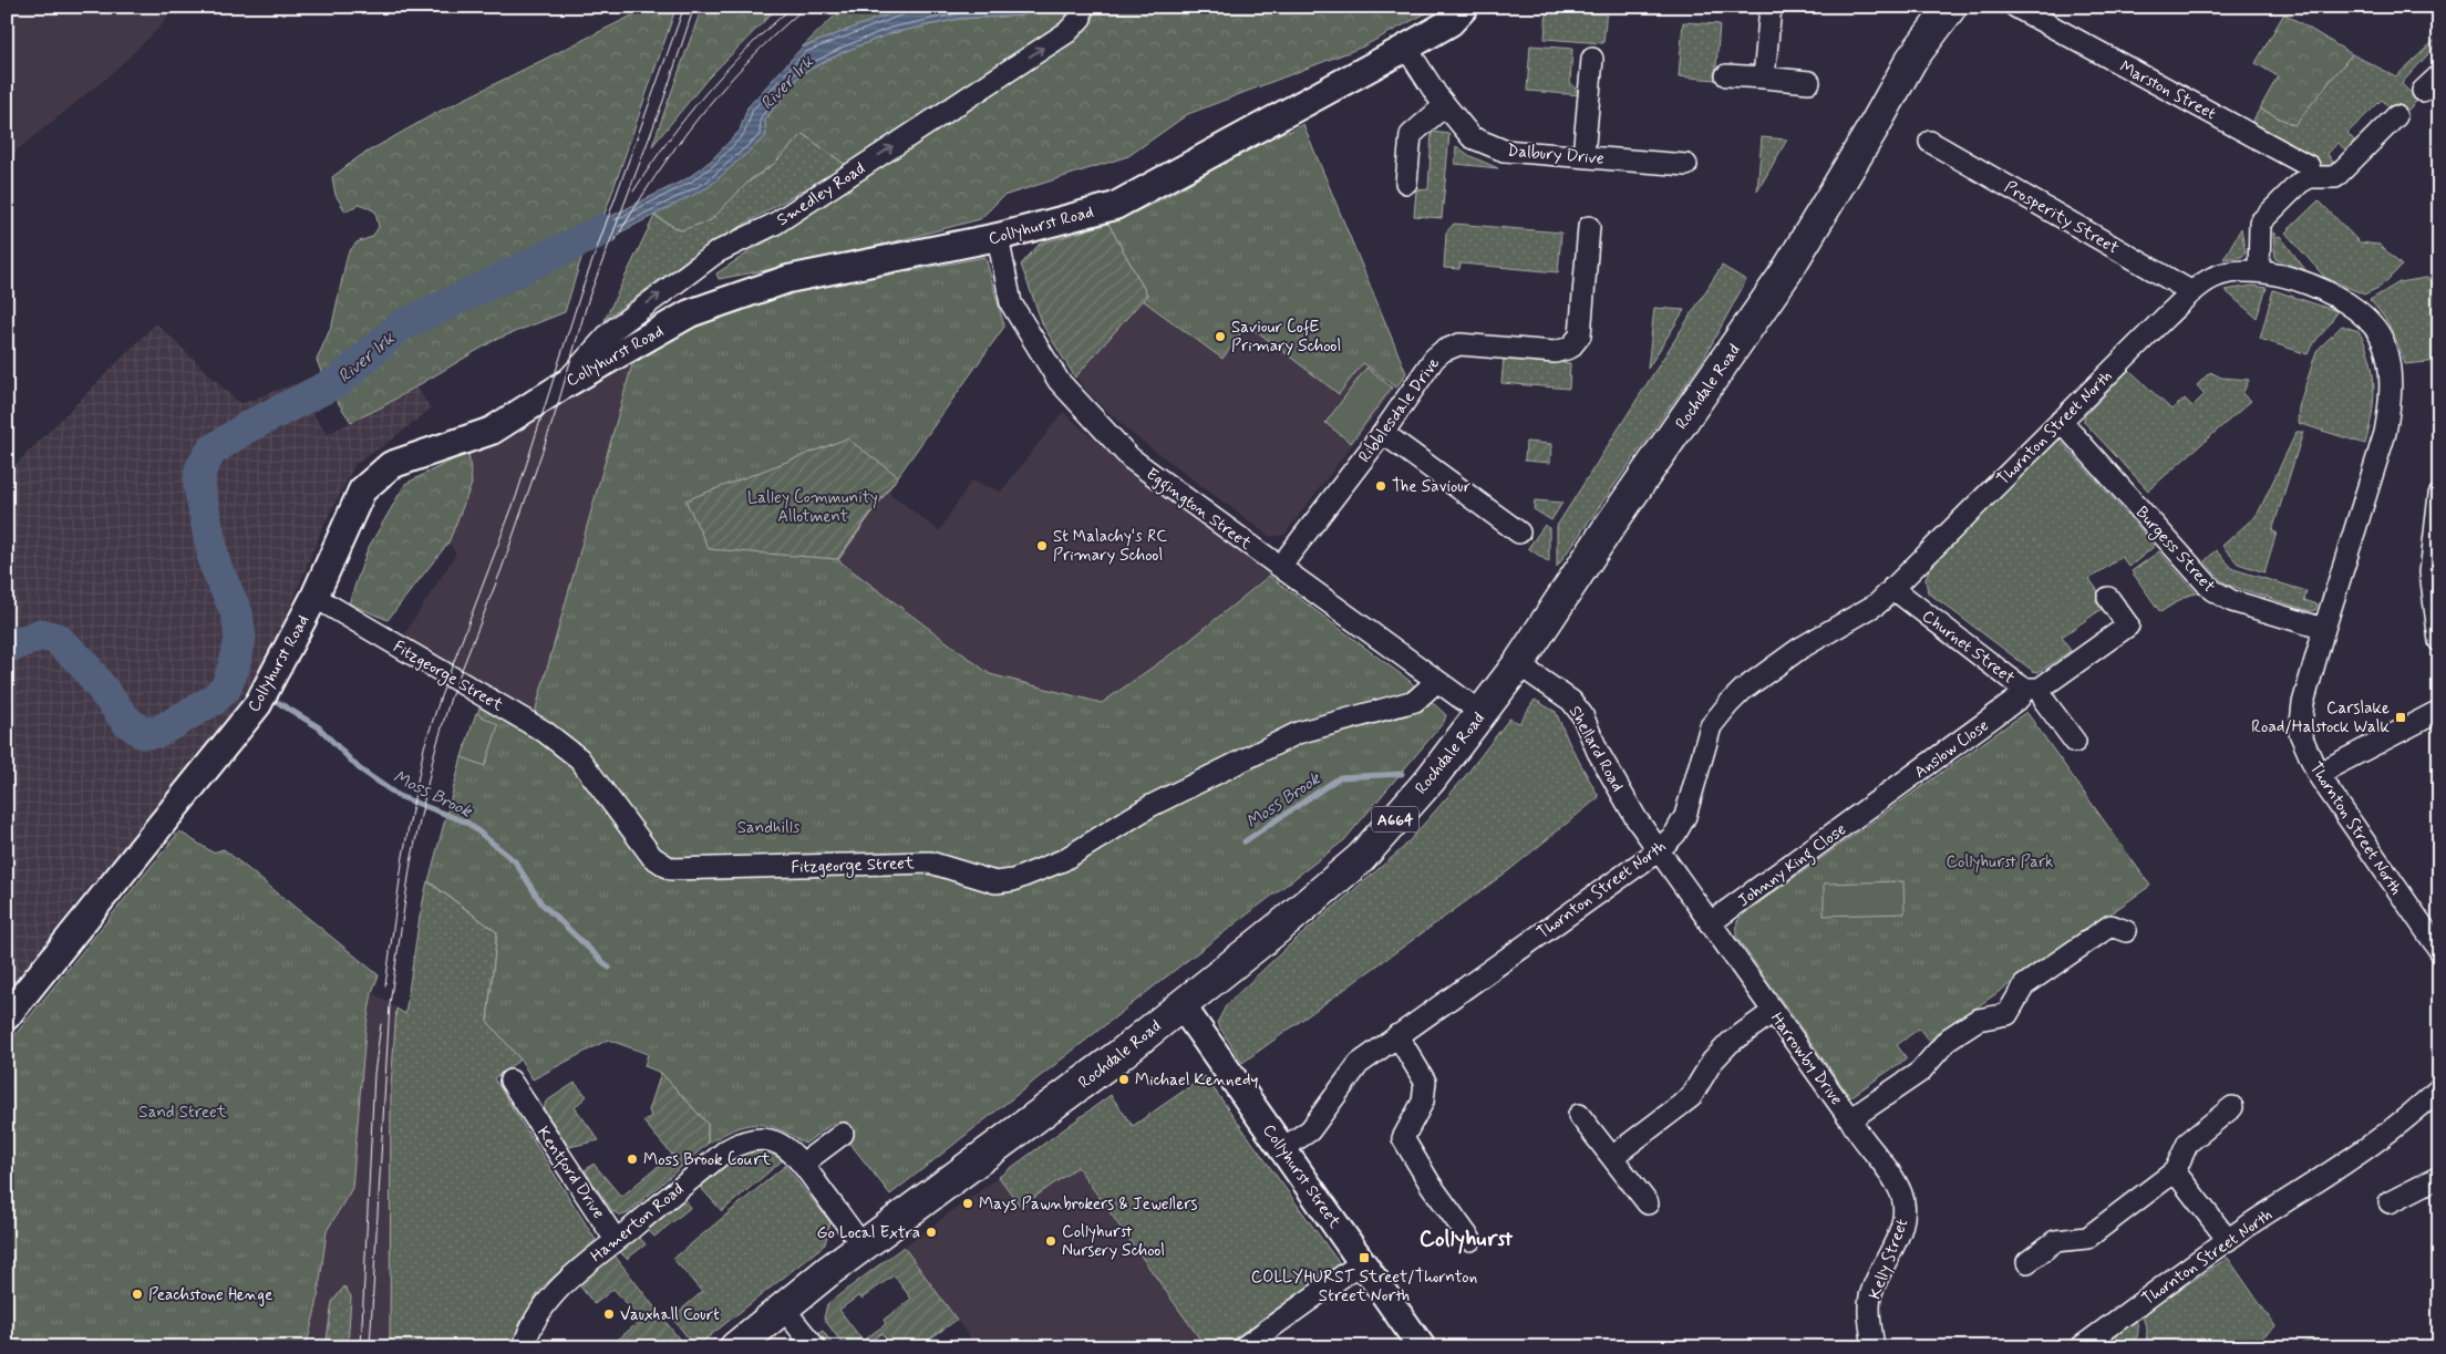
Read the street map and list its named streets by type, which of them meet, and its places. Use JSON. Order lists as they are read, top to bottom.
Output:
{
  "streets": {
    "highway": ["Rochdale Road", "A664"],
    "street": [
      "Marston Street",
      "Dalbury Drive",
      "Smedley Road",
      "Prosperity Street",
      "Collyhurst Road",
      "Ribblesdale Drive",
      "Thornton Street North",
      "Eggington Street",
      "Burgess Street",
      "Churnet Street",
      "Fitzgeorge Street",
      "Shellard Road",
      "Anslow Close",
      "Johnny King Close",
      "Harrowby Drive",
      "Kentford Drive",
      "Collyhurst Street",
      "Hamerton Road",
      "Kelly Street"
    ]
  },
  "crossings": [
    ["Dalbury Drive", "Collyhurst Road"],
    ["Smedley Road", "Collyhurst Road"],
    ["Prosperity Street", "Thornton Street North"],
    ["Collyhurst Road", "Eggington Street"],
    ["Collyhurst Road", "Fitzgeorge Street"],
    ["Rochdale Road", "Eggington Street"],
    ["Rochdale Road", "Shellard Road"],
    ["Rochdale Road", "Collyhurst Street"],
    ["Rochdale Road", "Hamerton Road"],
    ["Ribblesdale Drive", "Eggington Street"],
    ["Thornton Street North", "Burgess Street"],
    ["Thornton Street North", "Churnet Street"],
    ["Thornton Street North", "Shellard Road"],
    ["Thornton Street North", "Harrowby Drive"],
    ["Thornton Street North", "Collyhurst Street"],
    ["Eggington Street", "Fitzgeorge Street"],
    ["Churnet Street", "Anslow Close"],
    ["Shellard Road", "Harrowby Drive"],
    ["Anslow Close", "Johnny King Close"],
    ["Johnny King Close", "Harrowby Drive"],
    ["Harrowby Drive", "Kelly Street"],
    ["Kentford Drive", "Hamerton Road"]
  ],
  "one_way": ["Smedley Road"],
  "districts": ["Collyhurst"],
  "water": ["River Irk", "Moss Brook"],
  "parks": [
    "Lalley Community Allotment",
    "Sandhills",
    "Collyhurst Park",
    "Sand Street"
  ],
  "places": {
    "other": [
      "Saviour CofE Primary School",
      "The Saviour",
      "St Malachy's RC Primary School",
      "Michael Kennedy",
      "Moss Brook Court",
      "Mays Pawnbrokers & Jewellers",
      "Go Local Extra",
      "Collyhurst Nursery School",
      "Peachstone Henge",
      "Vauxhall Court"
    ],
    "transit": ["Carslake Road/Halstock Walk", "COLLYHURST Street/Thornton Street North"]
  }
}
